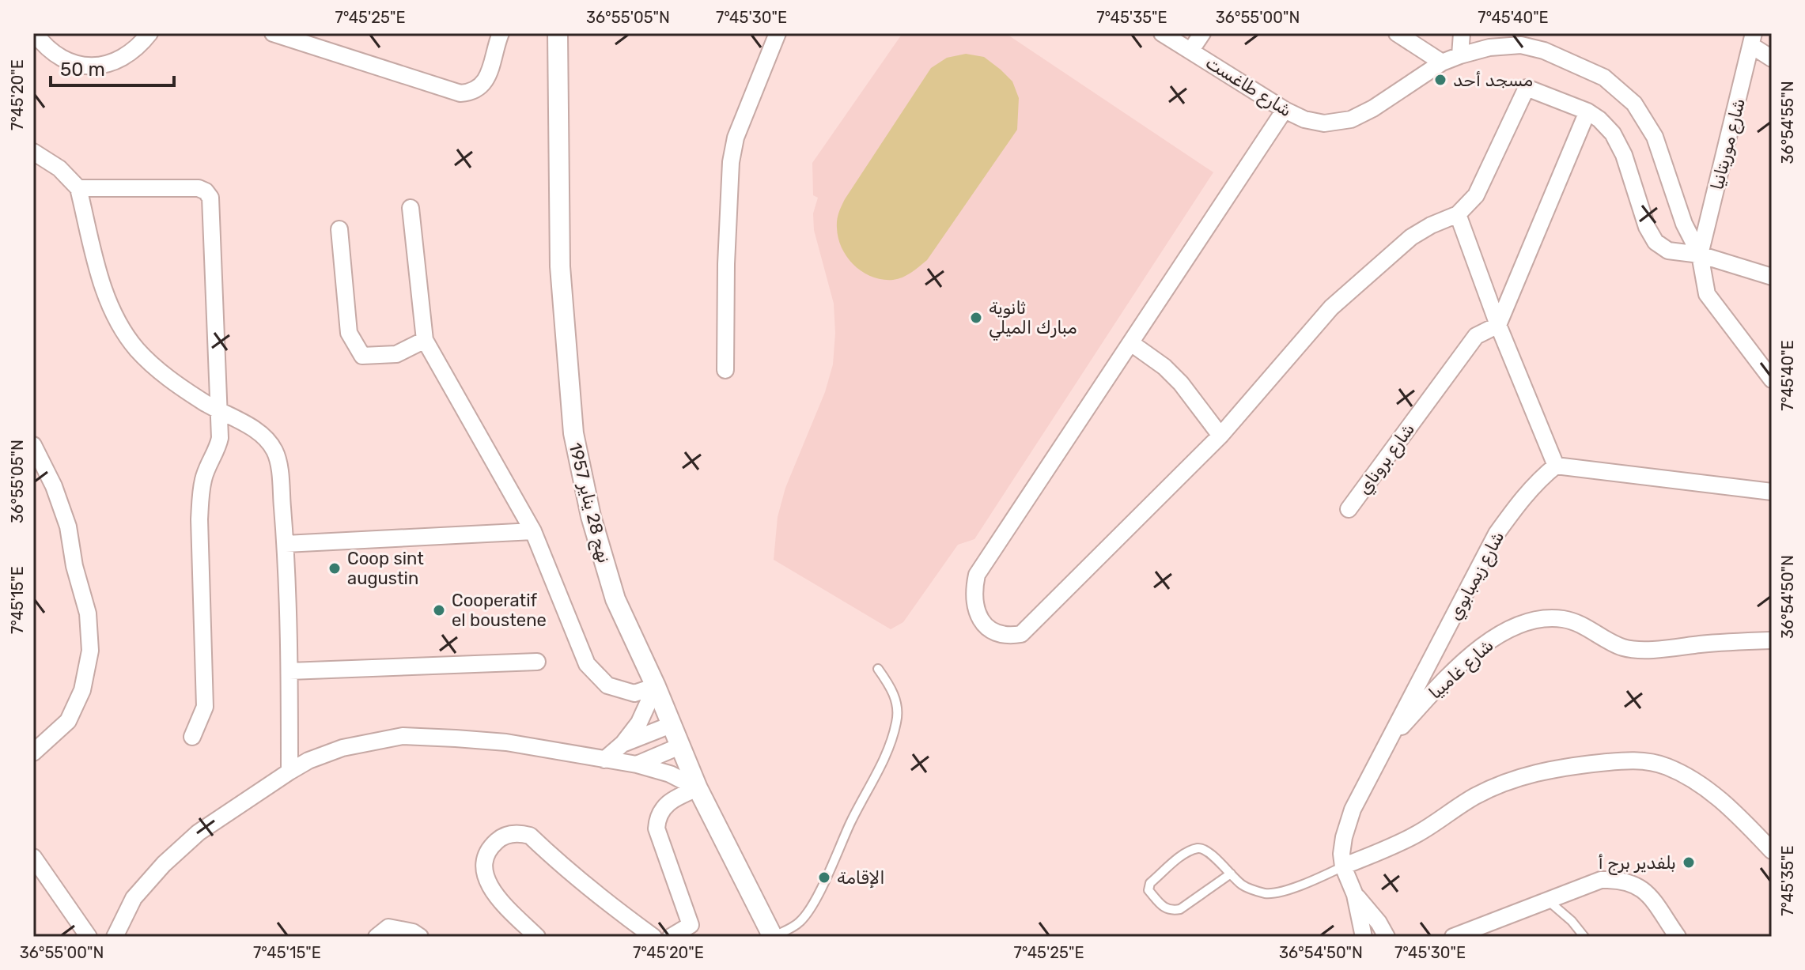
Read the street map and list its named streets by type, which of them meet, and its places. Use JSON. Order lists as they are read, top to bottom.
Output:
{
  "streets": {
    "street": [
      "شارع طاغست",
      "شارع موريتانيا",
      "شارع بروناي",
      "نهج 28 يناير 1957",
      "شارع زيمبابوي",
      "شارع غامبيا"
    ]
  },
  "crossings": [
    ["شارع طاغست", "شارع موريتانيا"],
    ["شارع زيمبابوي", "شارع غامبيا"]
  ],
  "places": [
    "مسجد أحد",
    "ثانوية مبارك الميلي",
    "Coop sint augustin",
    "Cooperatif el boustene",
    "بلفدير برج أ",
    "الإقامة"
  ],
  "scale_bar": "50 m",
  "coordinates": [
    "7°45'25\"E",
    "36°55'05\"N",
    "7°45'30\"E",
    "7°45'35\"E",
    "36°55'00\"N",
    "7°45'40\"E",
    "7°45'20\"E",
    "36°54'55\"N",
    "36°54'50\"N",
    "7°45'15\"E"
  ]
}
